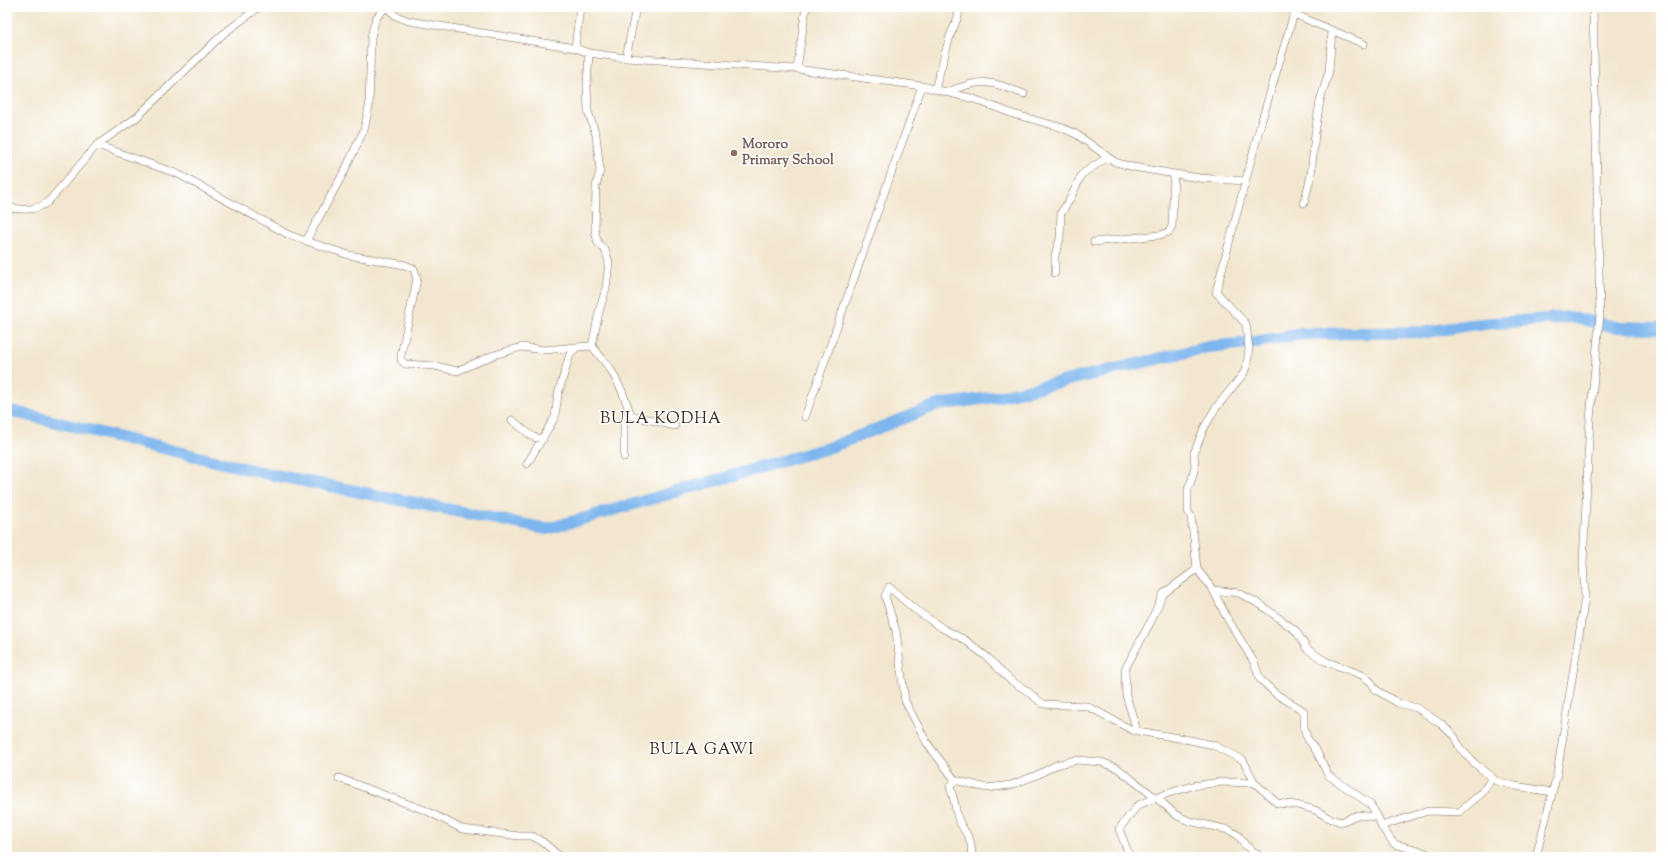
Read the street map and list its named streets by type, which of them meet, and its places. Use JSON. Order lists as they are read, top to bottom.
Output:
{
  "districts": ["BULA KODHA", "BULA GAWI"],
  "places": ["Mororo Primary School"]
}
